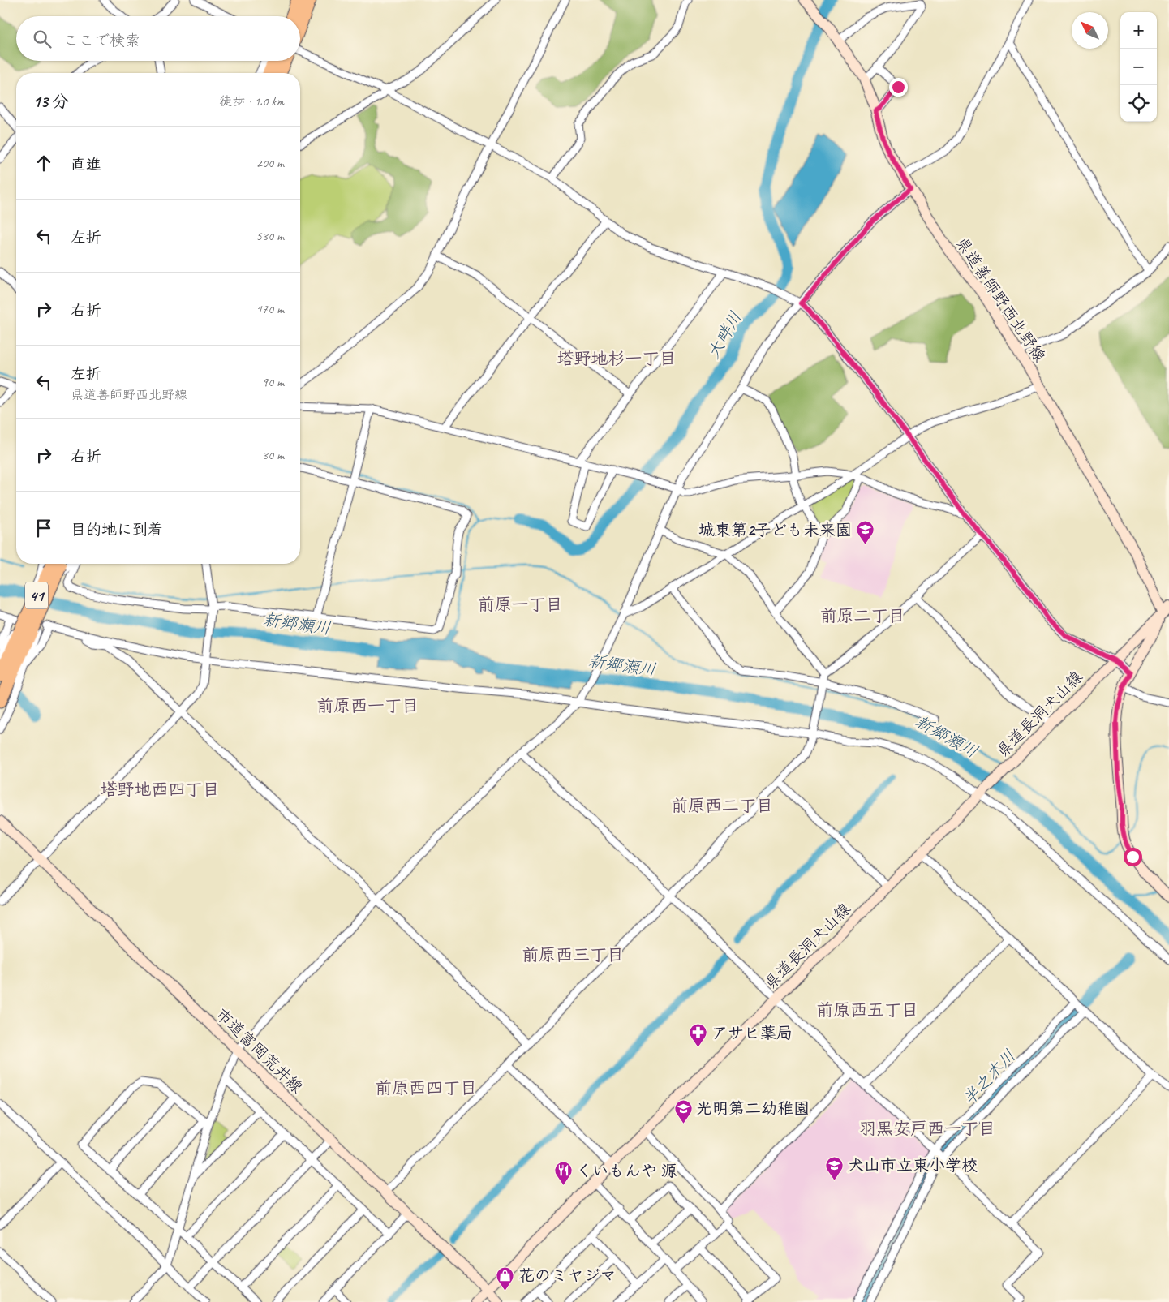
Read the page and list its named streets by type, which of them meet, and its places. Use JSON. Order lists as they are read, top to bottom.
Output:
{
  "streets": {
    "highway": ["41"],
    "main road": ["県道善師野西北野線", "県道長洞犬山線", "市道富岡荒井線"]
  },
  "crossings": [
    ["県道善師野西北野線", "県道長洞犬山線"],
    ["県道長洞犬山線", "市道富岡荒井線"]
  ],
  "districts": [
    "塔野地杉一丁目",
    "前原一丁目",
    "前原二丁目",
    "前原西一丁目",
    "塔野地西四丁目",
    "前原西二丁目",
    "前原西三丁目",
    "前原西五丁目",
    "前原西四丁目",
    "羽黒安戸西一丁目"
  ],
  "water": ["大畔川", "新郷瀬川", "半之木川"],
  "places": {
    "school or university": ["城東第2子ども未来園", "光明第二幼稚園", "犬山市立東小学校"],
    "pharmacy": ["アサヒ薬局"],
    "restaurant": ["くいもんや 源"],
    "shop": ["花のミヤジマ"]
  },
  "north": "top left",
  "page": {
    "map_buttons": ["+", "−"],
    "search": "ここで検索",
    "heading": ["13 分", "徒歩 · 1.0 km"],
    "list": [
      ["直進", "200 m"],
      ["左折", "530 m"],
      ["右折", "170 m"],
      ["左折", "県道善師野西北野線", "90 m"],
      ["右折", "30 m"],
      "目的地に到着"
    ]
  }
}
